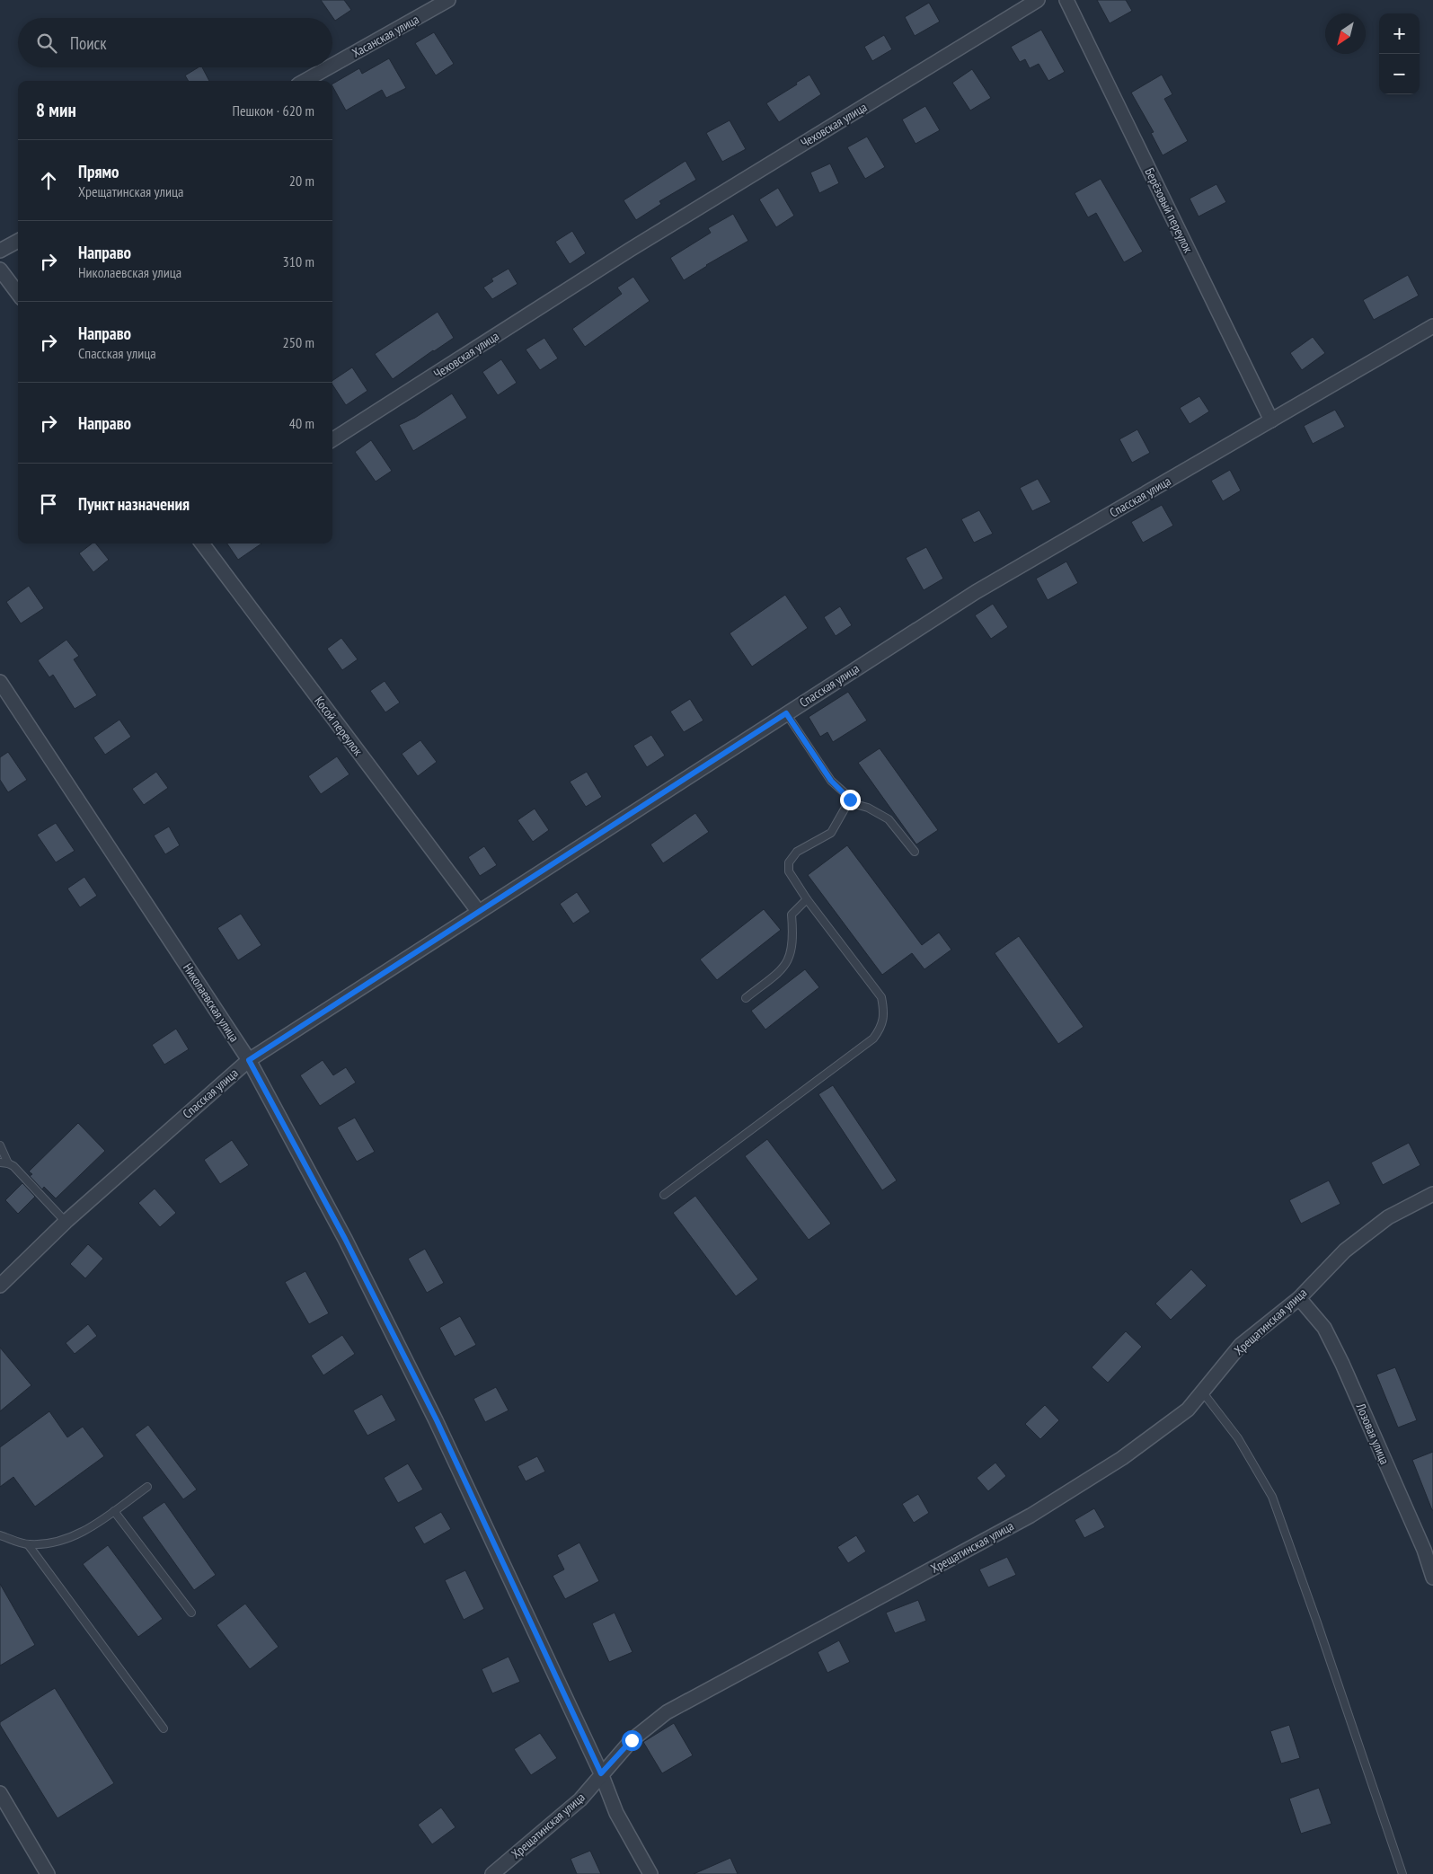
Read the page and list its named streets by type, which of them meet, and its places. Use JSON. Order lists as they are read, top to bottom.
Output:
{
  "streets": {
    "street": [
      "Хасанская улица",
      "Чеховская улица",
      "Берёзовый переулок",
      "Спасская улица",
      "Косой переулок",
      "Николаевская улица",
      "Хрещатинская улица",
      "Лозовая улица"
    ]
  },
  "crossings": [
    ["Берёзовый переулок", "Спасская улица"],
    ["Спасская улица", "Косой переулок"],
    ["Спасская улица", "Николаевская улица"],
    ["Николаевская улица", "Хрещатинская улица"],
    ["Хрещатинская улица", "Лозовая улица"]
  ],
  "north": "bottom left",
  "page": {
    "map_buttons": ["+", "−"],
    "search": "Поиск",
    "heading": ["8 мин", "Пешком · 620 m"],
    "list": [
      ["Прямо", "Хрещатинская улица", "20 m"],
      ["Направо", "Николаевская улица", "310 m"],
      ["Направо", "Спасская улица", "250 m"],
      ["Направо", "40 m"],
      "Пункт назначения"
    ]
  }
}
